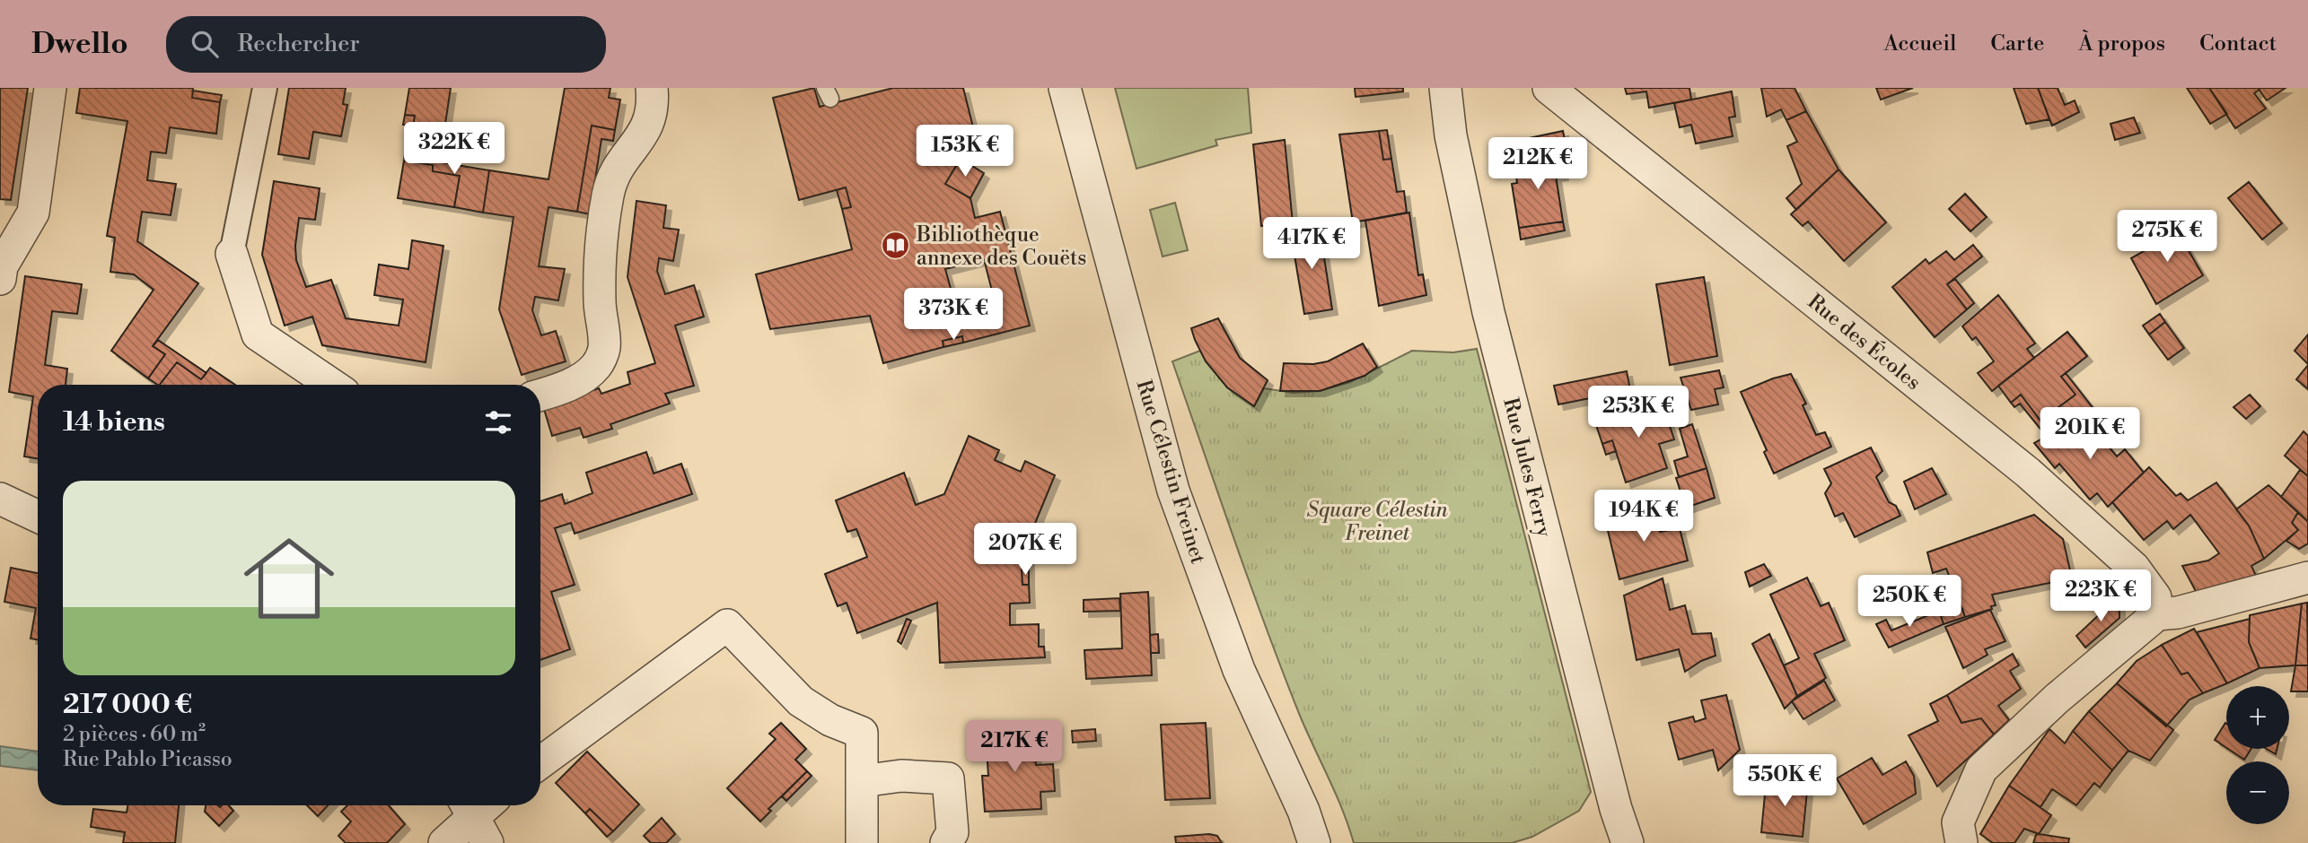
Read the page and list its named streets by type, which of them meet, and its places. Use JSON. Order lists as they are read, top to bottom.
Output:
{
  "streets": {
    "street": ["Rue des Écoles", "Rue Jules Ferry", "Rue Célestin Freinet"]
  },
  "parks": ["Square Célestin Freinet"],
  "places": {
    "library": ["Bibliothèque annexe des Couëts"]
  },
  "page": {
    "header": "Dwello",
    "search": "Rechercher",
    "nav": [
      "Accueil",
      "Carte",
      "À propos",
      "Contact"
    ],
    "price": [
      "322K €",
      "153K €",
      "212K €",
      "275K €",
      "417K €",
      "373K €",
      "253K €",
      "201K €",
      "194K €",
      "207K €",
      "223K €",
      "250K €",
      "217K €",
      "550K €"
    ],
    "heading": "14 biens",
    "list": [
      {
        "name": "217 000 €",
        "note": "2 pièces · 60 m² · Rue Pablo Picasso"
      }
    ],
    "map_buttons": ["+", "−"]
  }
}
